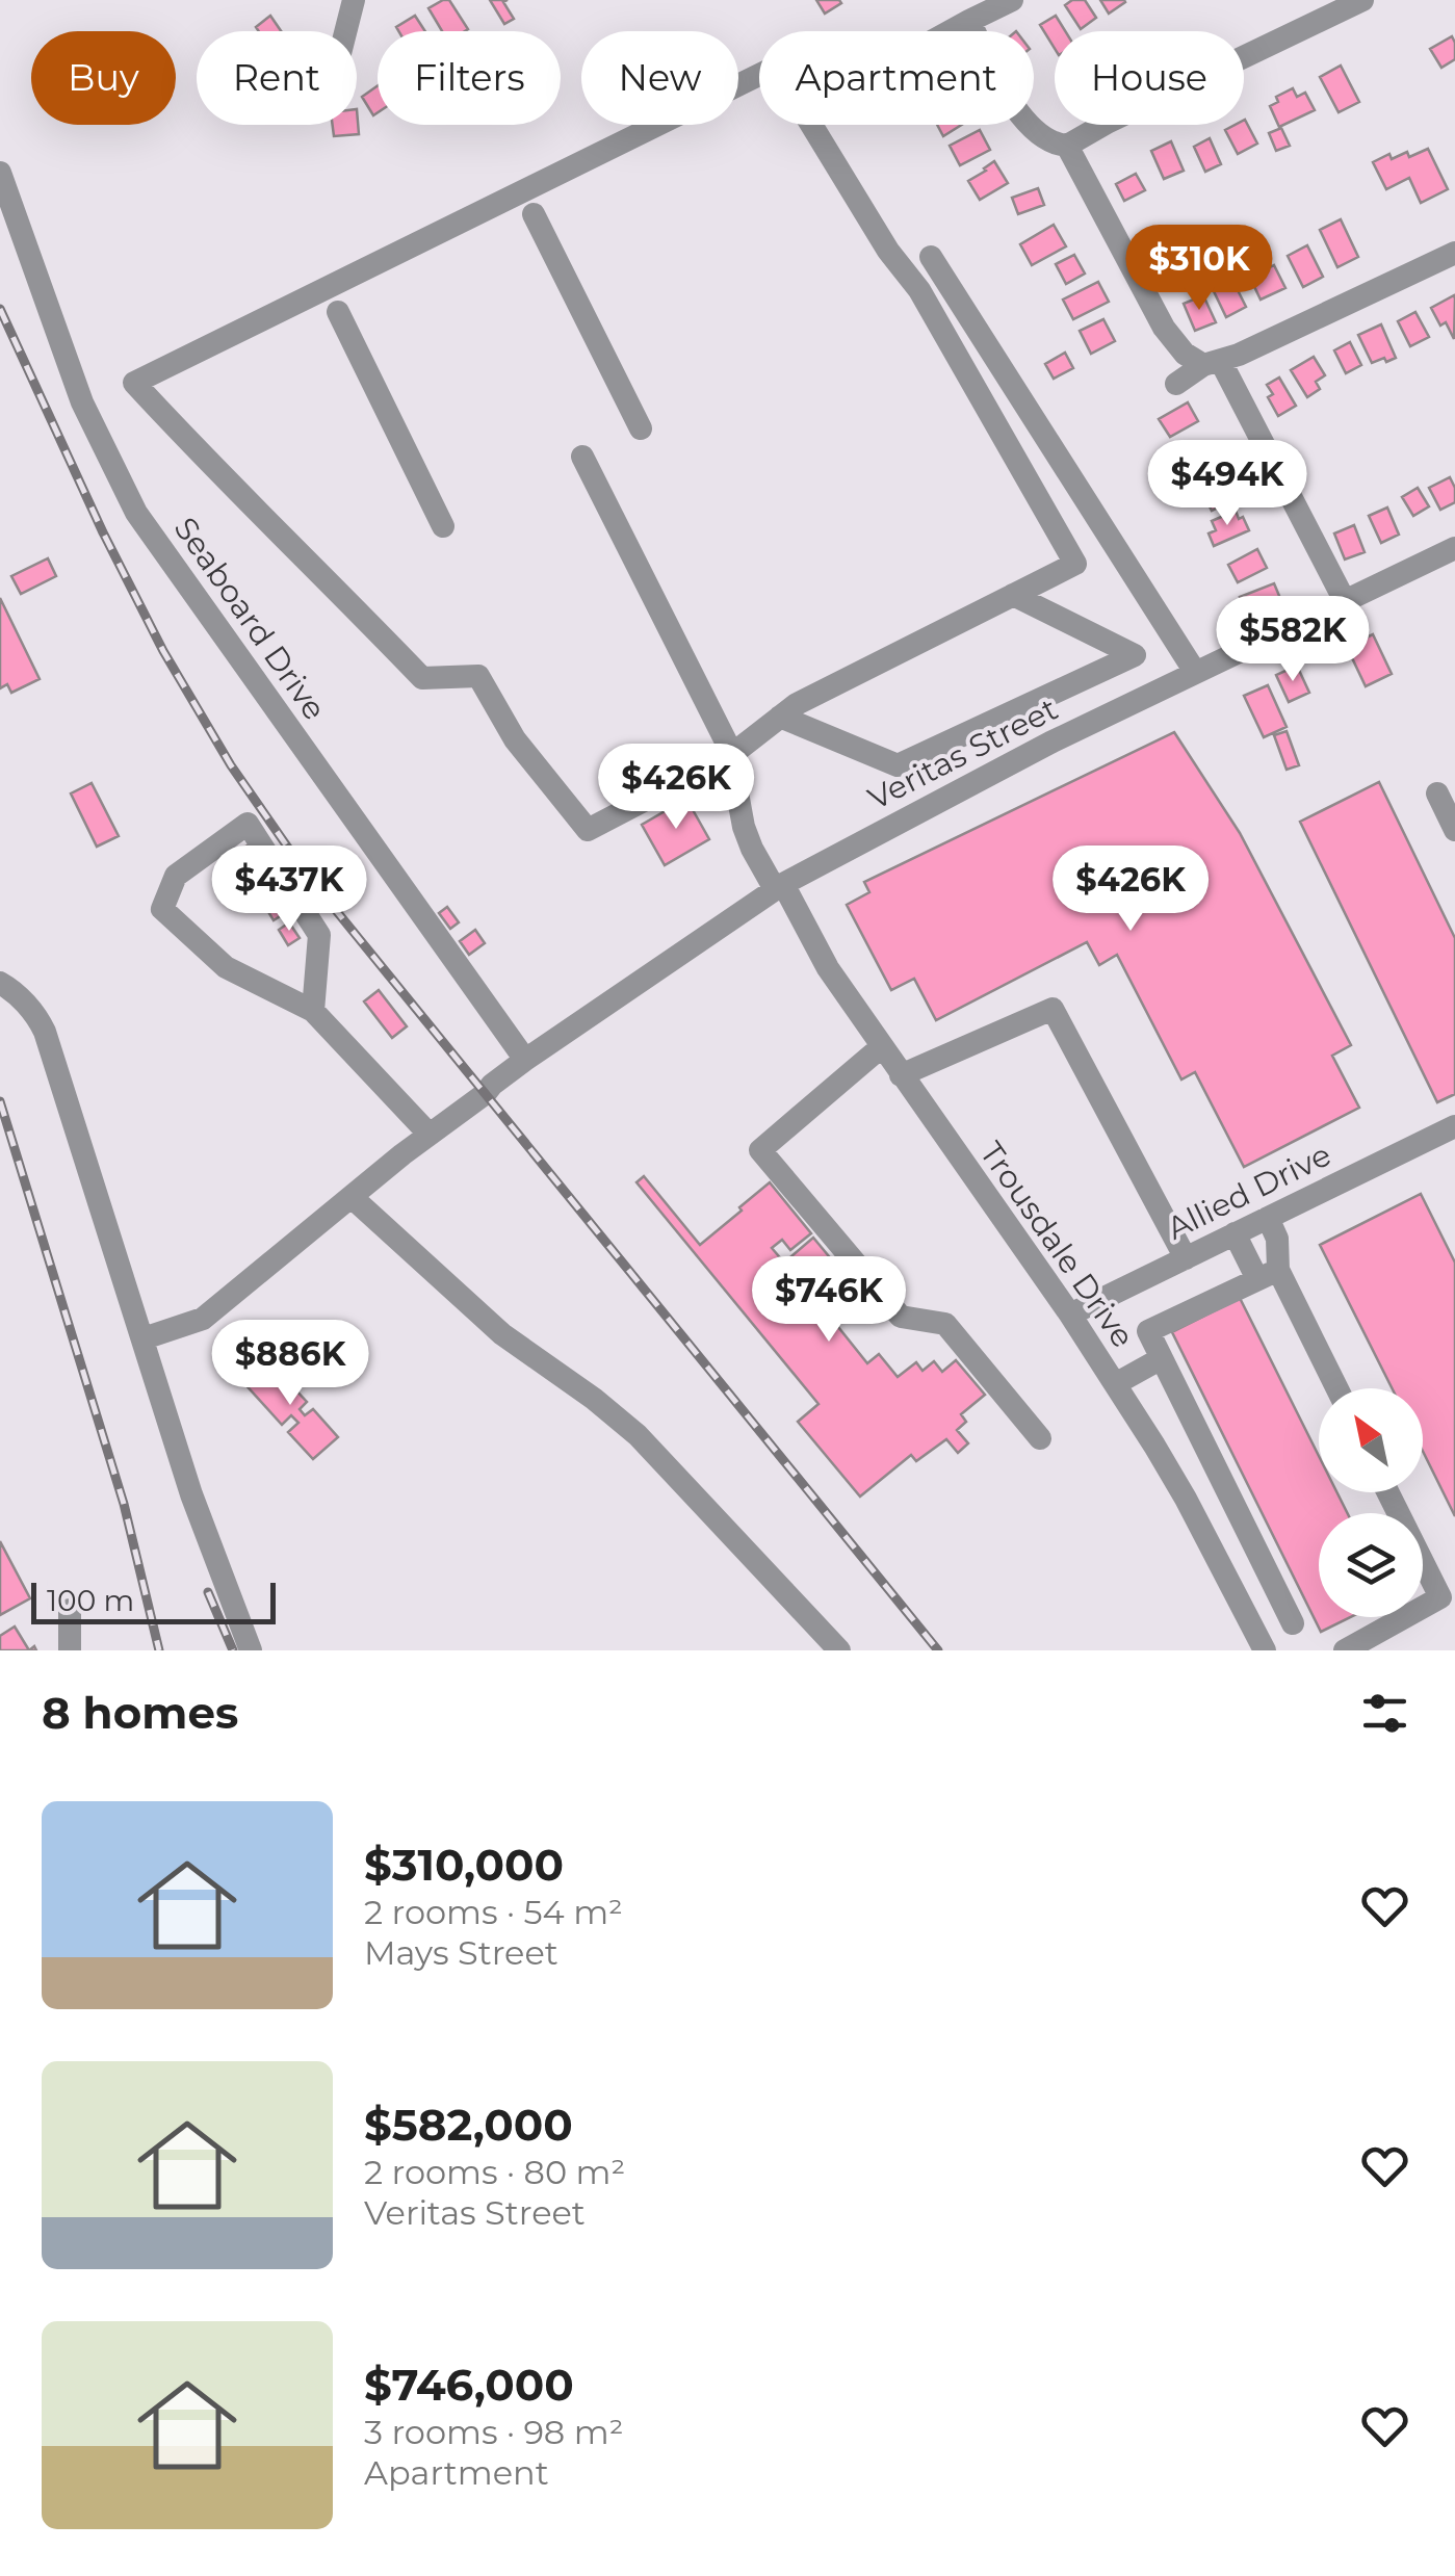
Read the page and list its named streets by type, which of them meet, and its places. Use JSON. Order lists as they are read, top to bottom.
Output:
{
  "streets": {
    "street": [
      "Seaboard Drive",
      "Veritas Street",
      "Allied Drive",
      "Trousdale Drive"
    ]
  },
  "crossings": [
    ["Seaboard Drive", "Veritas Street"],
    ["Veritas Street", "Trousdale Drive"],
    ["Allied Drive", "Trousdale Drive"]
  ],
  "scale_bar": "100 m",
  "north": "top left",
  "page": {
    "chip": [
      "Buy",
      "Rent",
      "Filters",
      "New",
      "Apartment",
      "House"
    ],
    "price": [
      "$310K",
      "$494K",
      "$582K",
      "$426K",
      "$437K",
      "$426K",
      "$746K",
      "$886K"
    ],
    "scale": "100 m",
    "heading": "8 homes",
    "list": [
      {
        "name": "$310,000",
        "note": "2 rooms · 54 m² · Mays Street"
      },
      {
        "name": "$582,000",
        "note": "2 rooms · 80 m² · Veritas Street"
      },
      {
        "name": "$746,000",
        "note": "3 rooms · 98 m² · Apartment"
      }
    ]
  }
}
